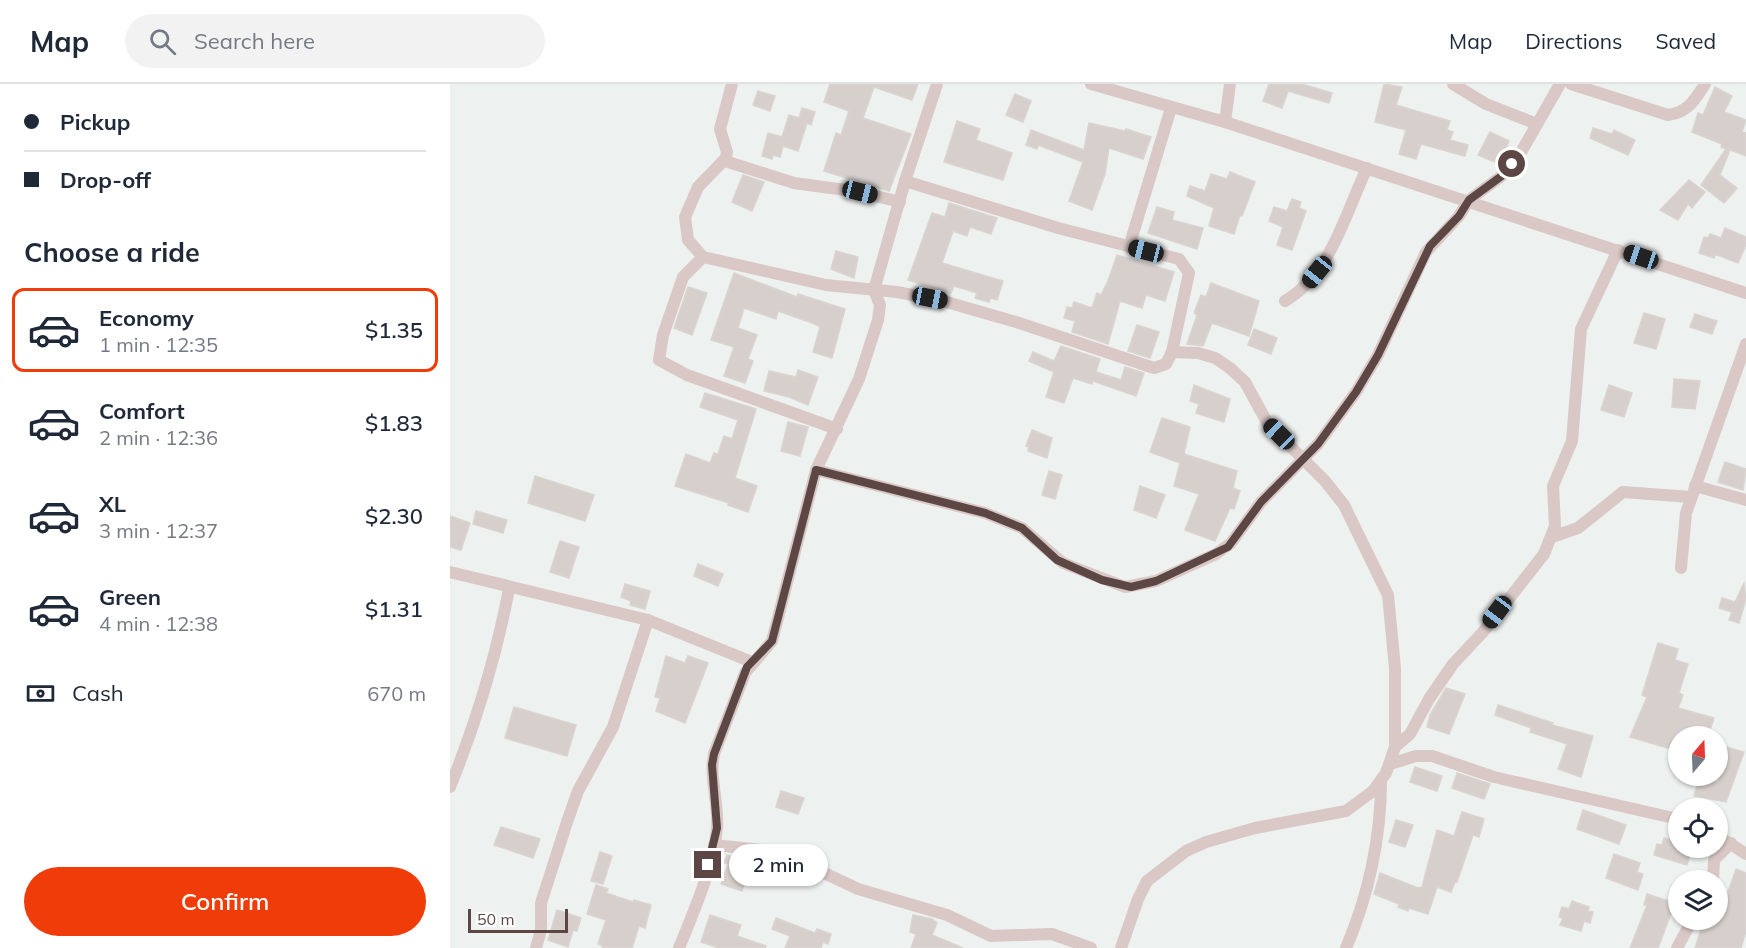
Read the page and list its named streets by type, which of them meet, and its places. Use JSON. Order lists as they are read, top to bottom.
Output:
{
  "scale_bar": "50 m",
  "north": "top",
  "page": {
    "header": "Map",
    "search": "Search here",
    "nav": ["Map", "Directions", "Saved"],
    "banner": ["Pickup", "Drop-off"],
    "heading": "Choose a ride",
    "list": [
      {
        "name": "Economy",
        "note": "1 min · 12:35",
        "value": "$1.35"
      },
      {
        "name": "Comfort",
        "note": "2 min · 12:36",
        "value": "$1.83"
      },
      {
        "name": "XL",
        "note": "3 min · 12:37",
        "value": "$2.30"
      },
      {
        "name": "Green",
        "note": "4 min · 12:38",
        "value": "$1.31"
      }
    ],
    "pay": ["Cash", "670 m"],
    "bubble": "2 min",
    "buttons": "Confirm",
    "scale": "50 m"
  }
}
